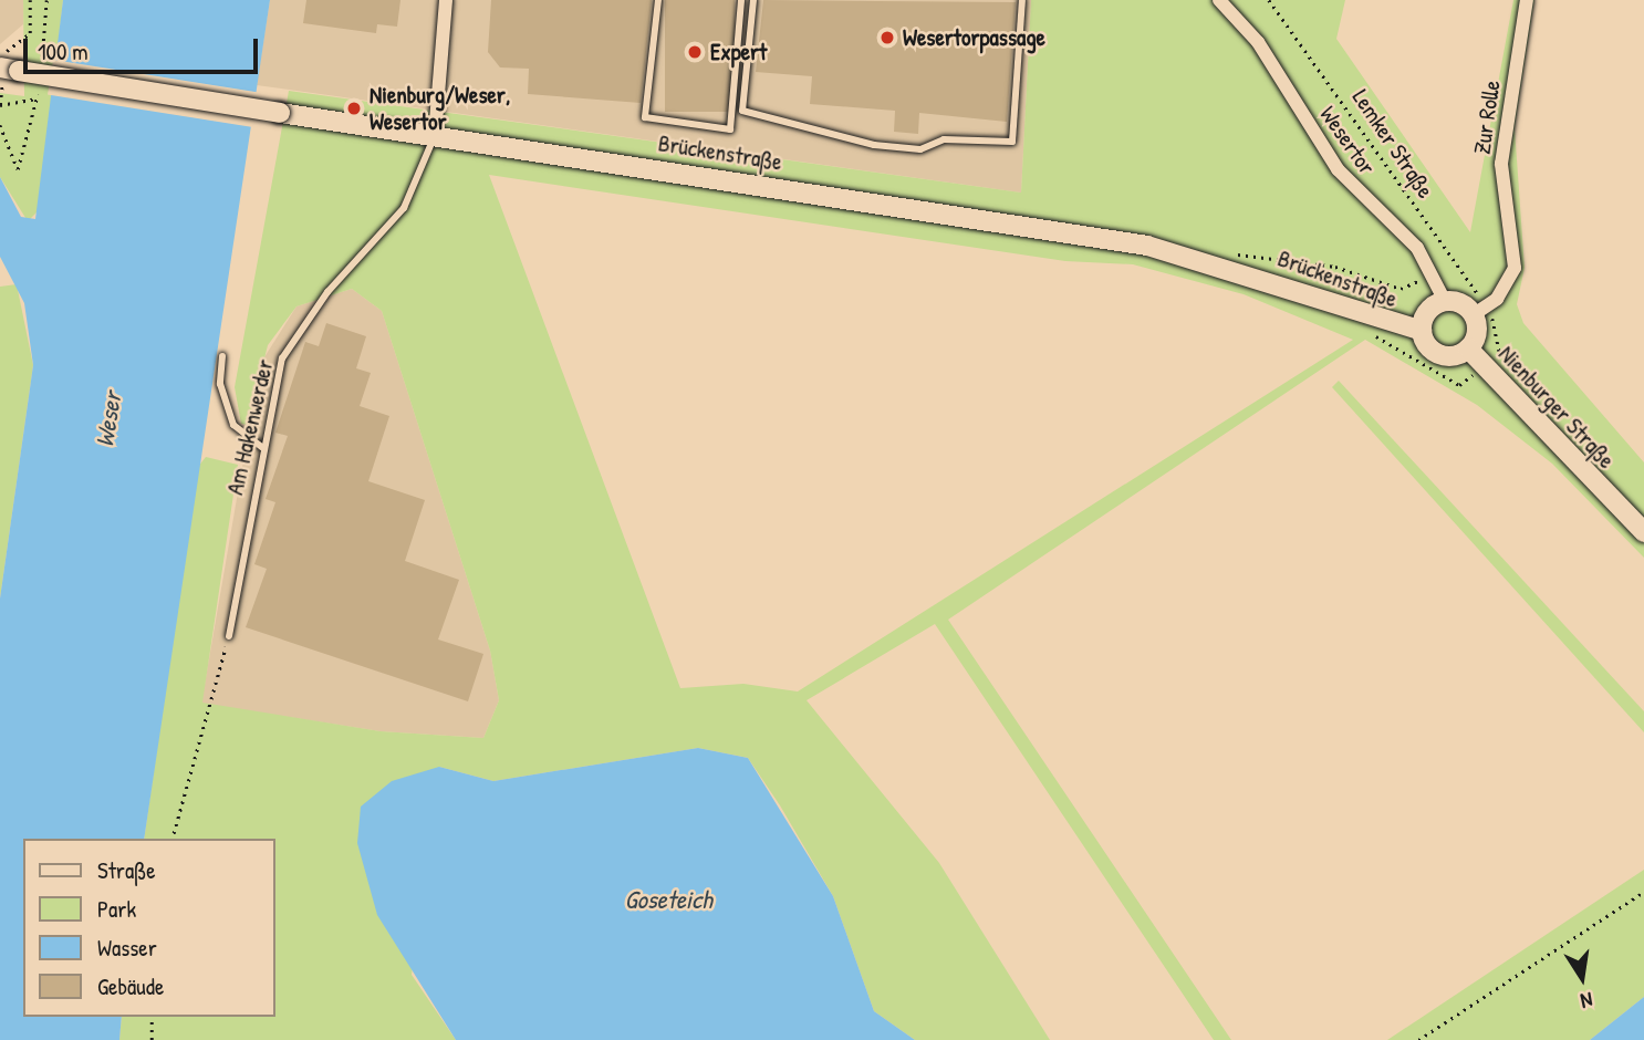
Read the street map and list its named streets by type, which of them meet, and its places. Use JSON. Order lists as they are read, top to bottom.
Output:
{
  "streets": {
    "street": [
      "Zur Rolle",
      "Wesertor",
      "Brückenstraße",
      "Nienburger Straße"
    ],
    "lane": ["Am Hakenwerder"],
    "path": ["Lemker Straße"]
  },
  "crossings": [
    ["Zur Rolle", "Wesertor"],
    ["Zur Rolle", "Lemker Straße"],
    ["Zur Rolle", "Brückenstraße"],
    ["Zur Rolle", "Nienburger Straße"],
    ["Wesertor", "Lemker Straße"],
    ["Wesertor", "Brückenstraße"],
    ["Wesertor", "Nienburger Straße"],
    ["Lemker Straße", "Brückenstraße"],
    ["Lemker Straße", "Nienburger Straße"],
    ["Brückenstraße", "Nienburger Straße"],
    ["Brückenstraße", "Am Hakenwerder"]
  ],
  "water": ["Weser", "Goseteich"],
  "places": ["Wesertorpassage", "Expert", "Nienburg/Weser, Wesertor"],
  "legend": [
    "Straße",
    "Park",
    "Wasser",
    "Gebäude"
  ],
  "scale_bar": "100 m",
  "north": "bottom"
}
